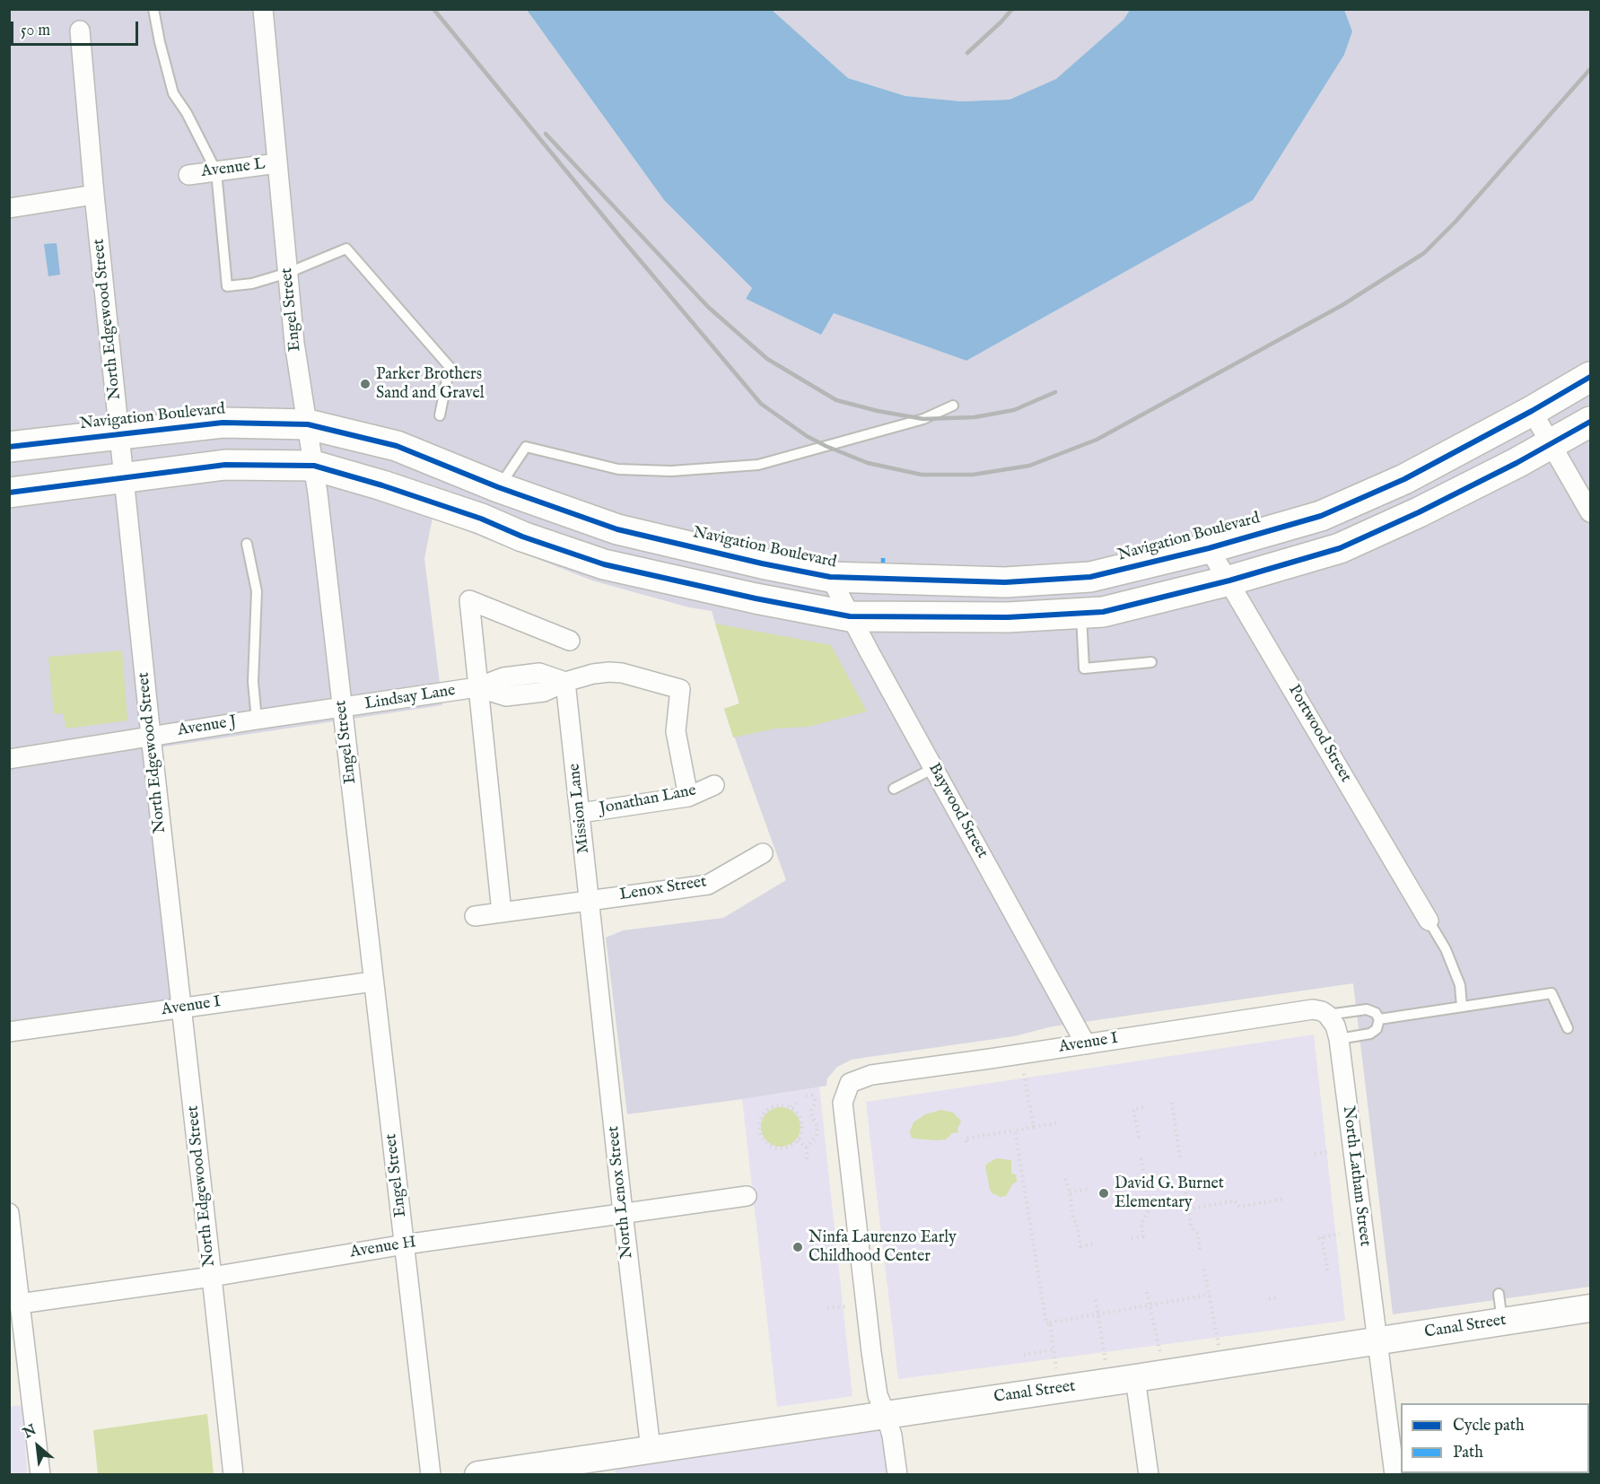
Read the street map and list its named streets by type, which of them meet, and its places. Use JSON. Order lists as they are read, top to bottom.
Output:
{
  "streets": {
    "main road": ["Navigation Boulevard"],
    "street": [
      "Avenue L",
      "Engel Street",
      "North Edgewood Street",
      "Lindsay Lane",
      "Avenue J",
      "Portwood Street",
      "Jonathan Lane",
      "Mission Lane",
      "Baywood Street",
      "Lenox Street",
      "Avenue I",
      "North Latham Street",
      "North Lenox Street",
      "Avenue H",
      "Canal Street"
    ]
  },
  "crossings": [
    ["Avenue L", "Engel Street"],
    ["Engel Street", "Navigation Boulevard"],
    ["Engel Street", "Lindsay Lane"],
    ["Engel Street", "Avenue J"],
    ["Engel Street", "Avenue I"],
    ["Engel Street", "Avenue H"],
    ["North Edgewood Street", "Navigation Boulevard"],
    ["North Edgewood Street", "Avenue J"],
    ["North Edgewood Street", "Avenue I"],
    ["North Edgewood Street", "Avenue H"],
    ["Navigation Boulevard", "Portwood Street"],
    ["Navigation Boulevard", "Baywood Street"],
    ["Lindsay Lane", "Avenue J"],
    ["Lindsay Lane", "Jonathan Lane"],
    ["Lindsay Lane", "Mission Lane"],
    ["Jonathan Lane", "Mission Lane"],
    ["Mission Lane", "Lenox Street"],
    ["Mission Lane", "North Lenox Street"],
    ["Baywood Street", "Avenue I"],
    ["Avenue I", "North Latham Street"],
    ["Avenue I", "Canal Street"],
    ["North Latham Street", "Canal Street"],
    ["North Lenox Street", "Avenue H"],
    ["North Lenox Street", "Canal Street"]
  ],
  "places": ["Parker Brothers Sand and Gravel", "David G. Burnet Elementary", "Ninfa Laurenzo Early Childhood Center"],
  "legend": ["Cycle path", "Path"],
  "scale_bar": "50 m",
  "north": "top left"
}
